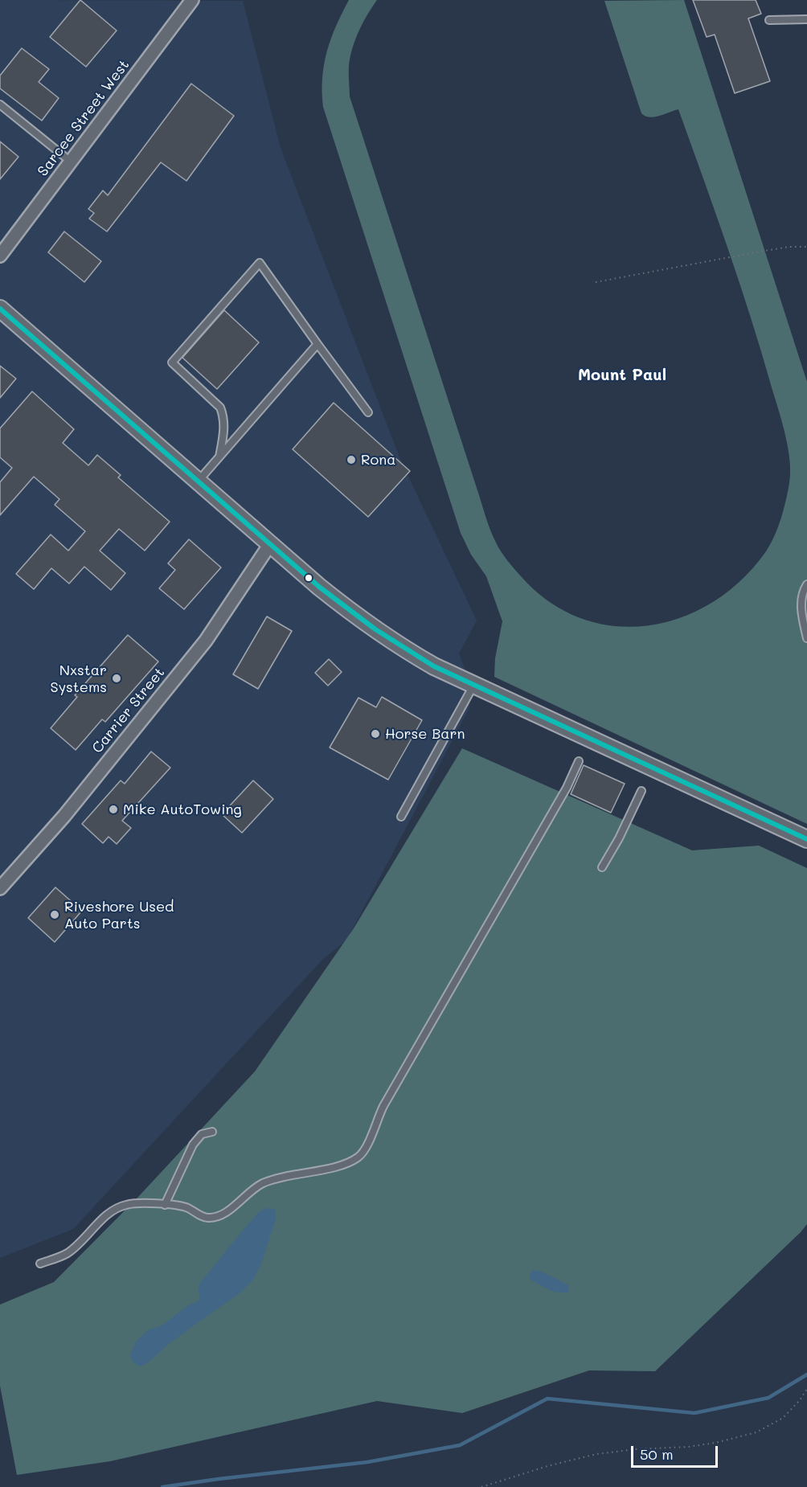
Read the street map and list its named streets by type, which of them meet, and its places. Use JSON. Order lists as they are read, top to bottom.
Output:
{
  "streets": {
    "street": ["Sarcee Street West", "Carrier Street"]
  },
  "districts": ["Mount Paul"],
  "places": [
    "Rona",
    "Nxstar Systems",
    "Horse Barn",
    "Mike AutoTowing",
    "Riveshore Used Auto Parts"
  ],
  "scale_bar": "50 m"
}
